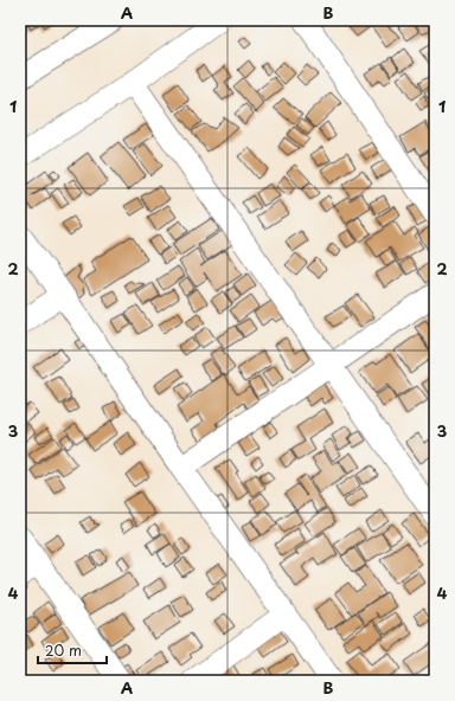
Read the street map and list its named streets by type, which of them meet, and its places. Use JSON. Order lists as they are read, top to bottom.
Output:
{
  "scale_bar": "20 m",
  "grid": {
    "columns": ["A", "B"],
    "rows": [
      "1",
      "2",
      "3",
      "4"
    ]
  }
}
